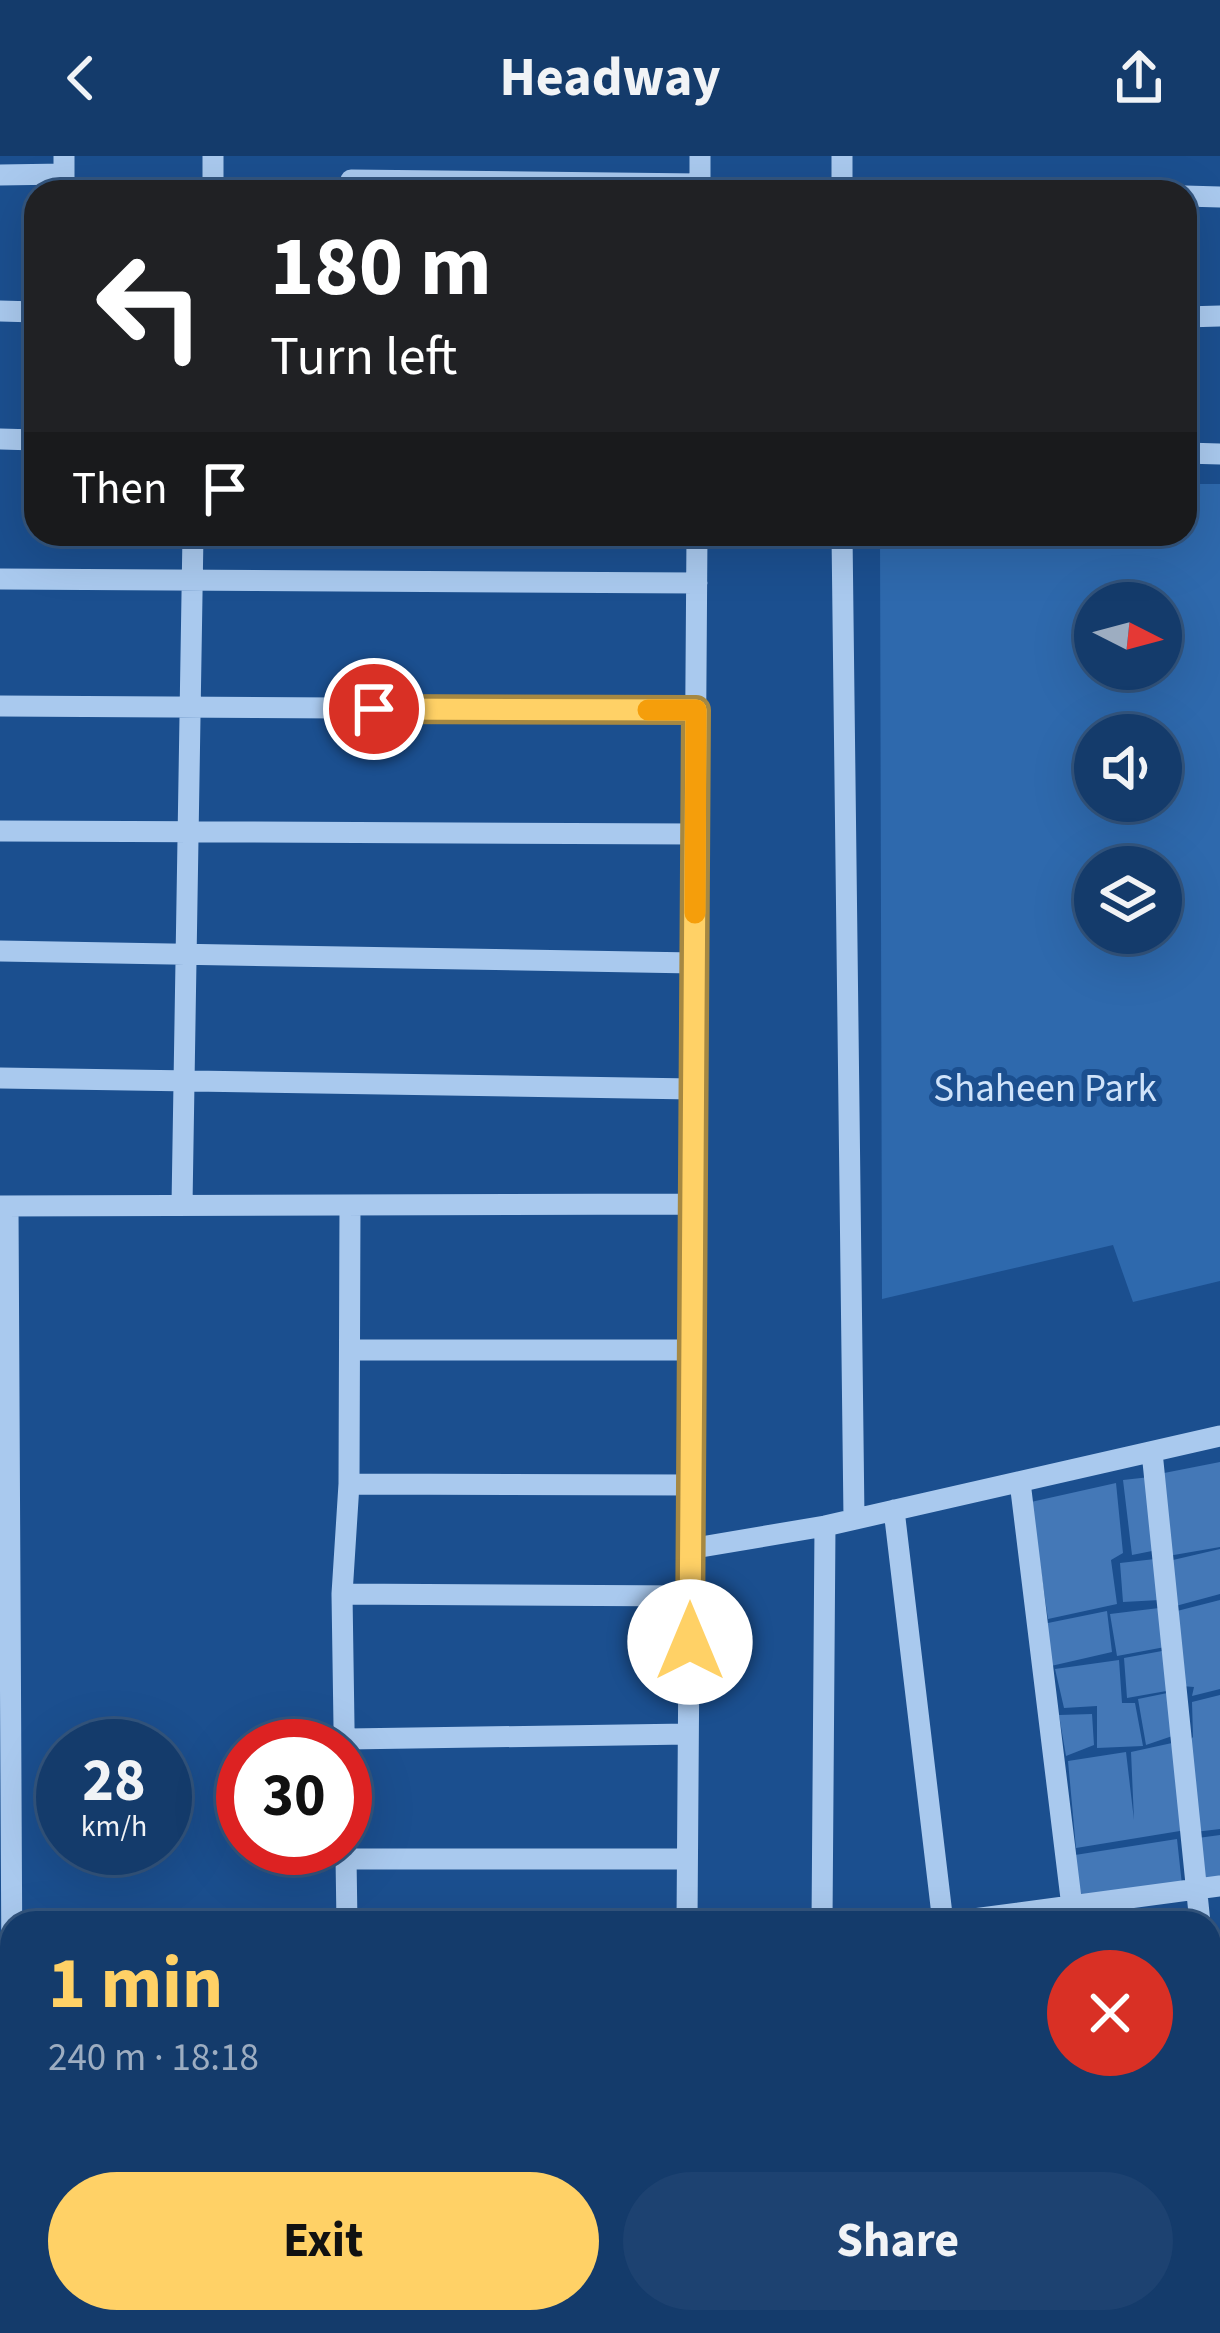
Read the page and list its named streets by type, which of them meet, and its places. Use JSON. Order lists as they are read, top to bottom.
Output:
{
  "parks": ["Shaheen Park"],
  "north": "right",
  "page": {
    "header": "Headway",
    "turn": ["180 m", "Turn left"],
    "then": "Then",
    "speed": "28 km/h",
    "limit": "30",
    "heading": ["1 min", "240 m · 18:18"],
    "buttons": ["Exit", "Share"]
  }
}
